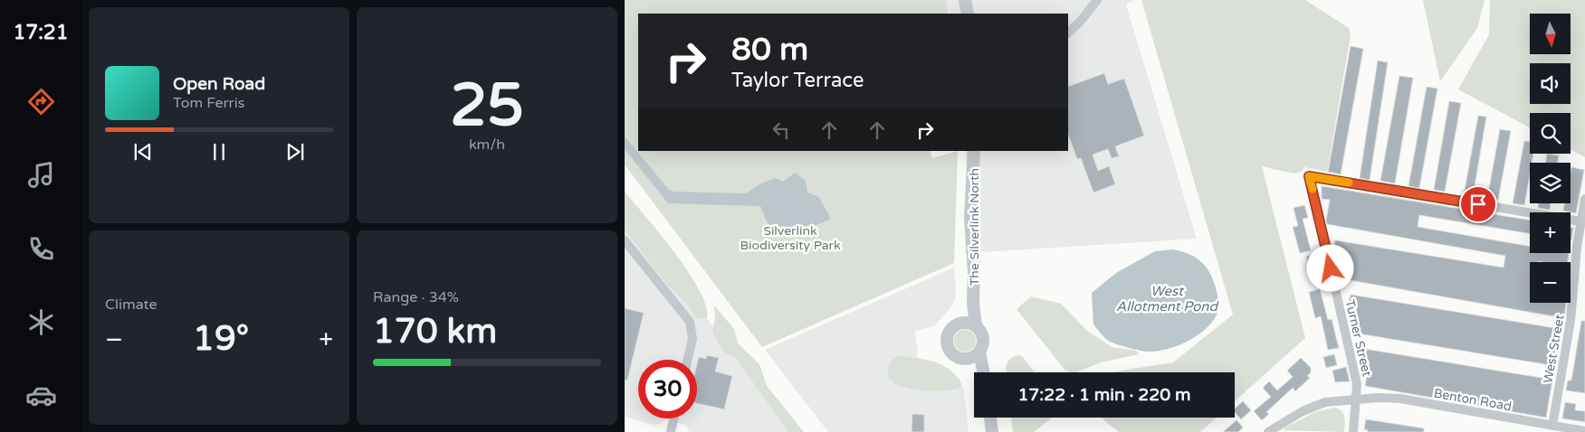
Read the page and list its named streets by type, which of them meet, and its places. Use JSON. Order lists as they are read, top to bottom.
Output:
{
  "streets": {
    "street": [
      "The Silverlink North",
      "Turner Street",
      "West Street",
      "Benton Road"
    ]
  },
  "crossings": [
    ["Turner Street", "West Street"],
    ["Turner Street", "Benton Road"],
    ["West Street", "Benton Road"]
  ],
  "water": ["West Allotment Pond"],
  "parks": ["Silverlink Biodiversity Park"],
  "north": "bottom",
  "page": {
    "tabs": "17:21",
    "tile": [
      ["25", "km/h"],
      "Climate",
      ["Range · 34%", "170 km"]
    ],
    "map_buttons": ["+", "−"],
    "turn": ["80 m", "Taylor Terrace"],
    "song": ["Open Road", "Tom Ferris"],
    "heat": ["−", "19°", "+"],
    "limit": "30",
    "trip": "17:22 · 1 min · 220 m"
  }
}
